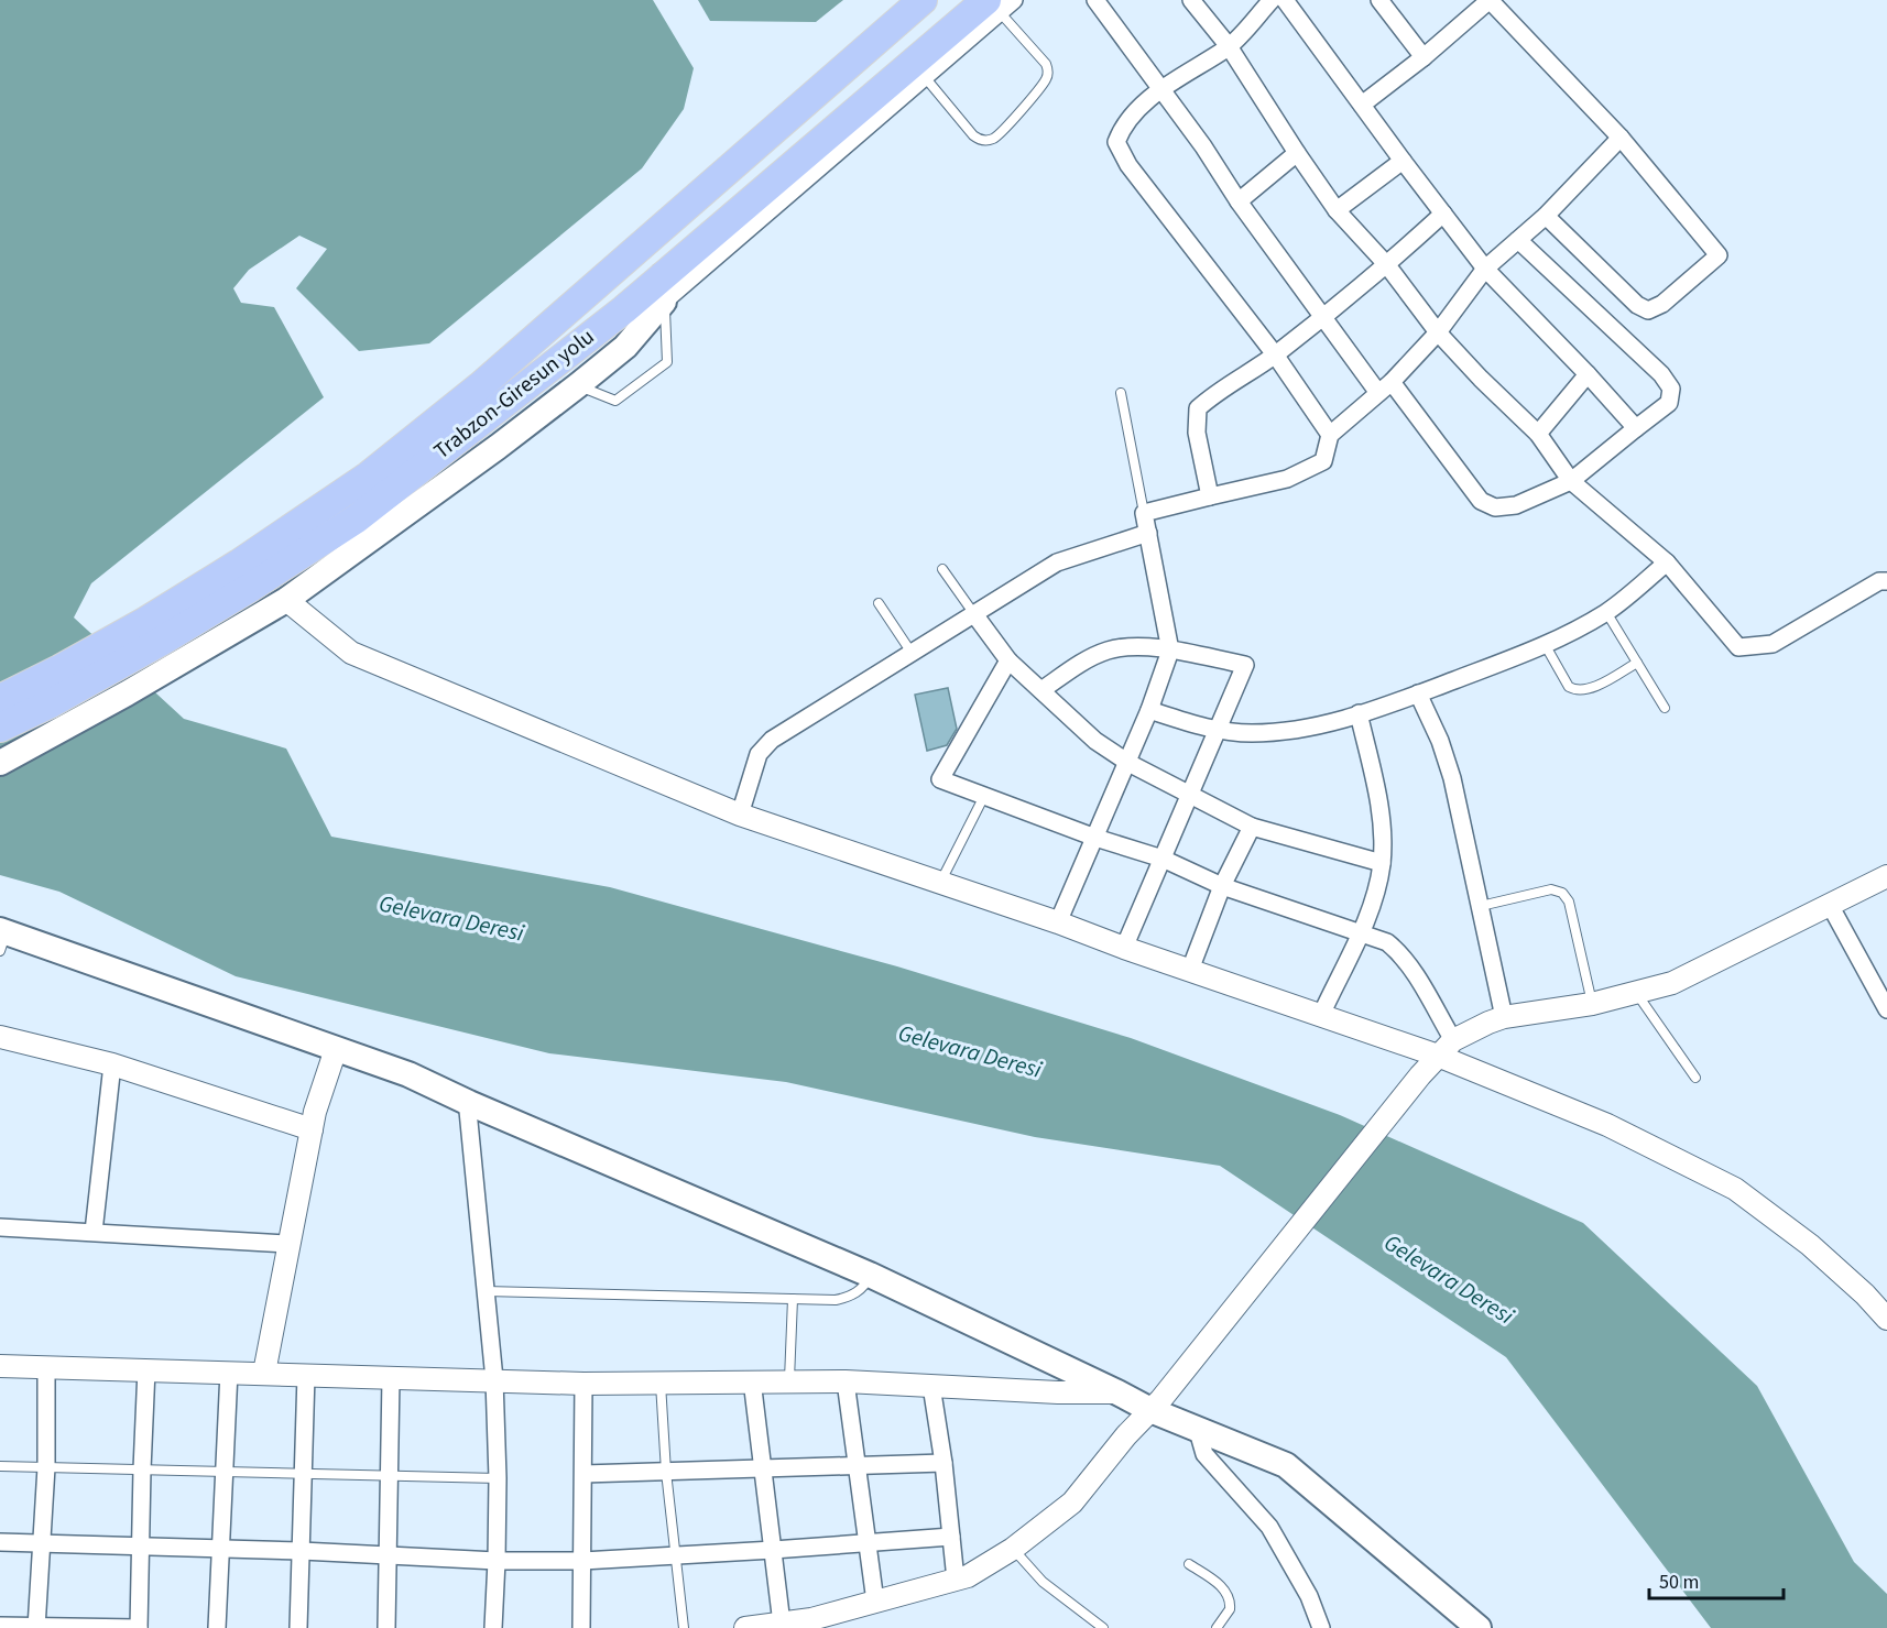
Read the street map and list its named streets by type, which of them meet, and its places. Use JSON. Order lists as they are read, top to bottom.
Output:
{
  "streets": {
    "highway": ["Trabzon-Giresun yolu"]
  },
  "water": ["Gelevara Deresi"],
  "scale_bar": "50 m"
}
